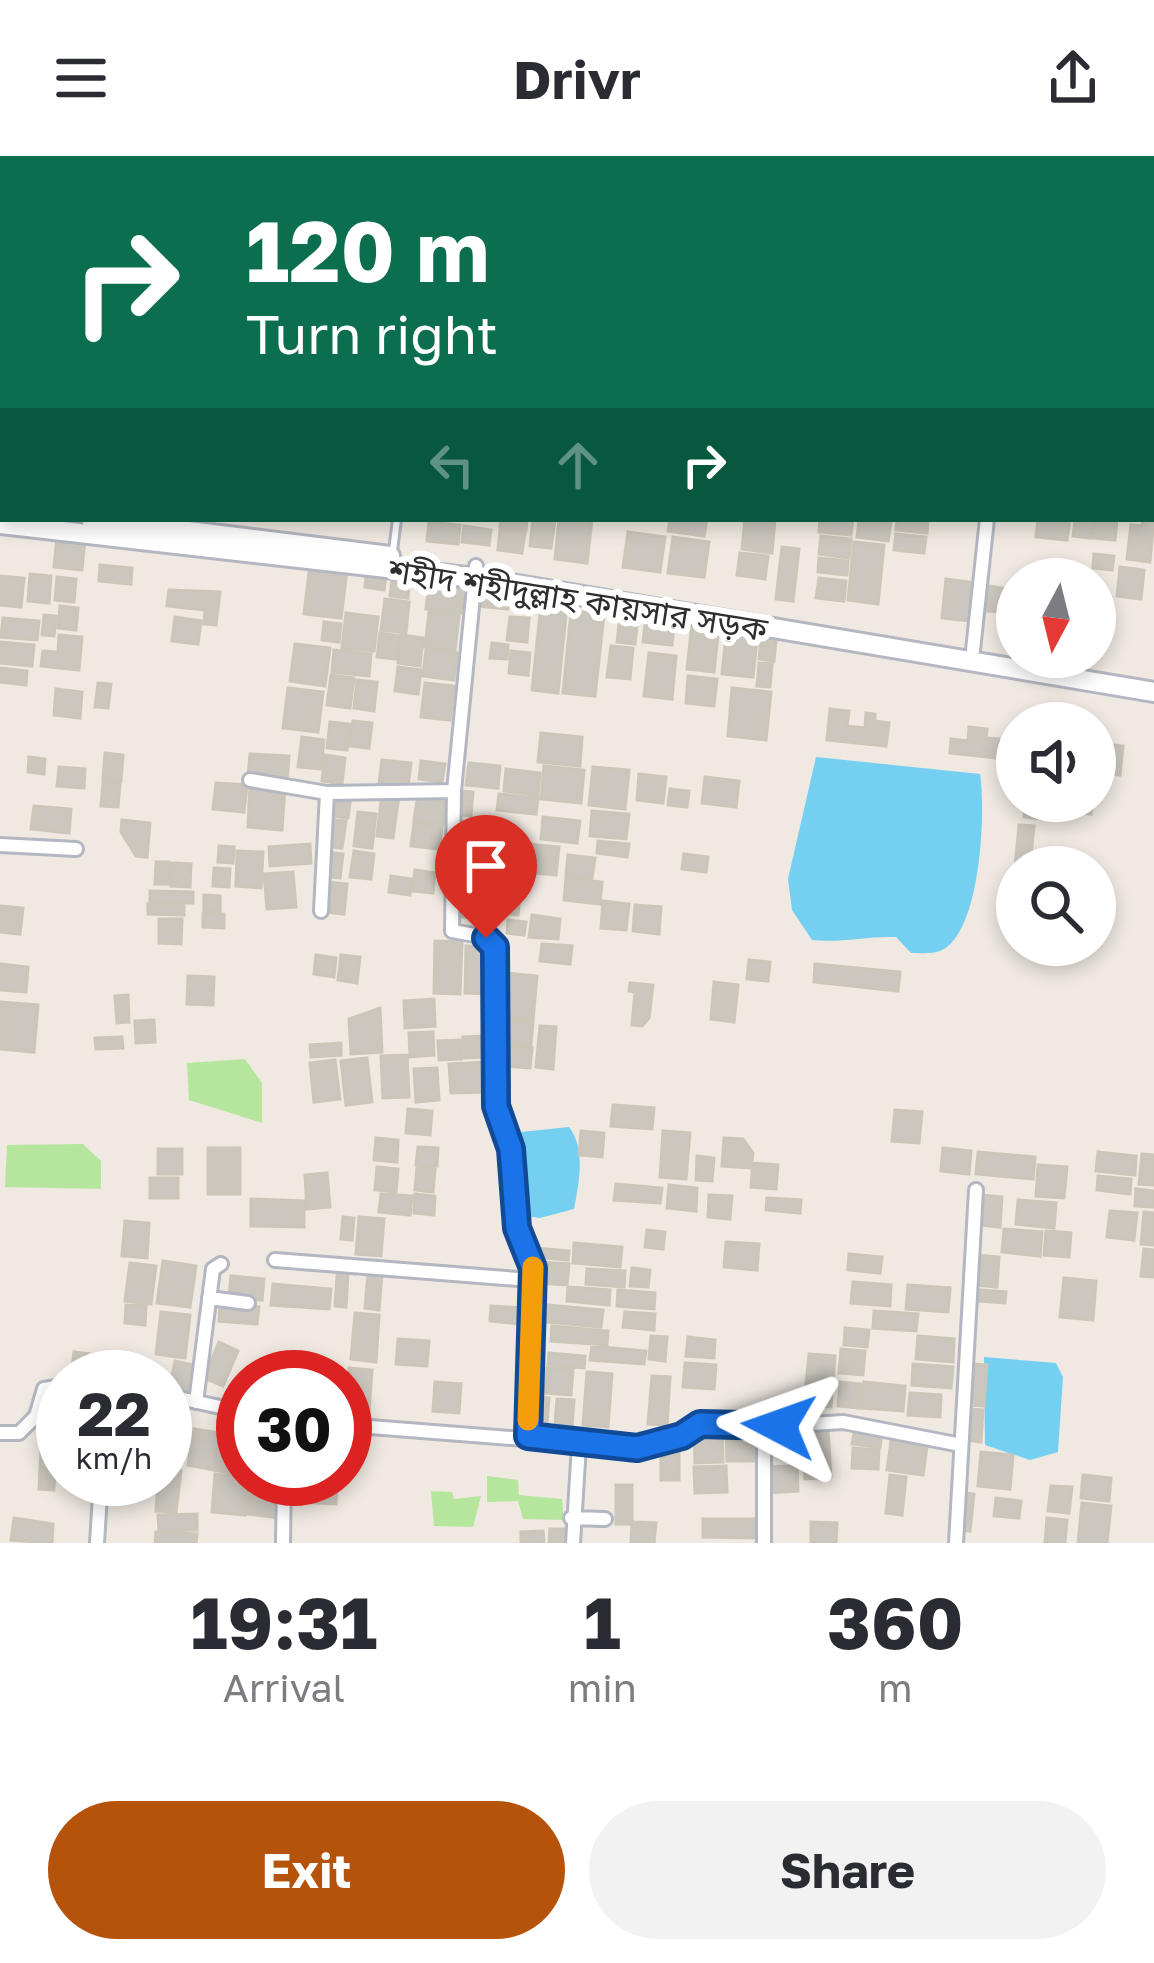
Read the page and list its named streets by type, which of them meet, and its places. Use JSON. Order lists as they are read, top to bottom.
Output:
{
  "streets": {
    "main road": ["শহীদ শহীদুল্লাহ কায়সার সড়ক"]
  },
  "north": "bottom",
  "page": {
    "header": "Drivr",
    "turn": ["120 m", "Turn right"],
    "speed": "22 km/h",
    "limit": "30",
    "eta": [
      "19:31",
      "Arrival",
      "1",
      "min",
      "360",
      "m"
    ],
    "buttons": ["Exit", "Share"]
  }
}
